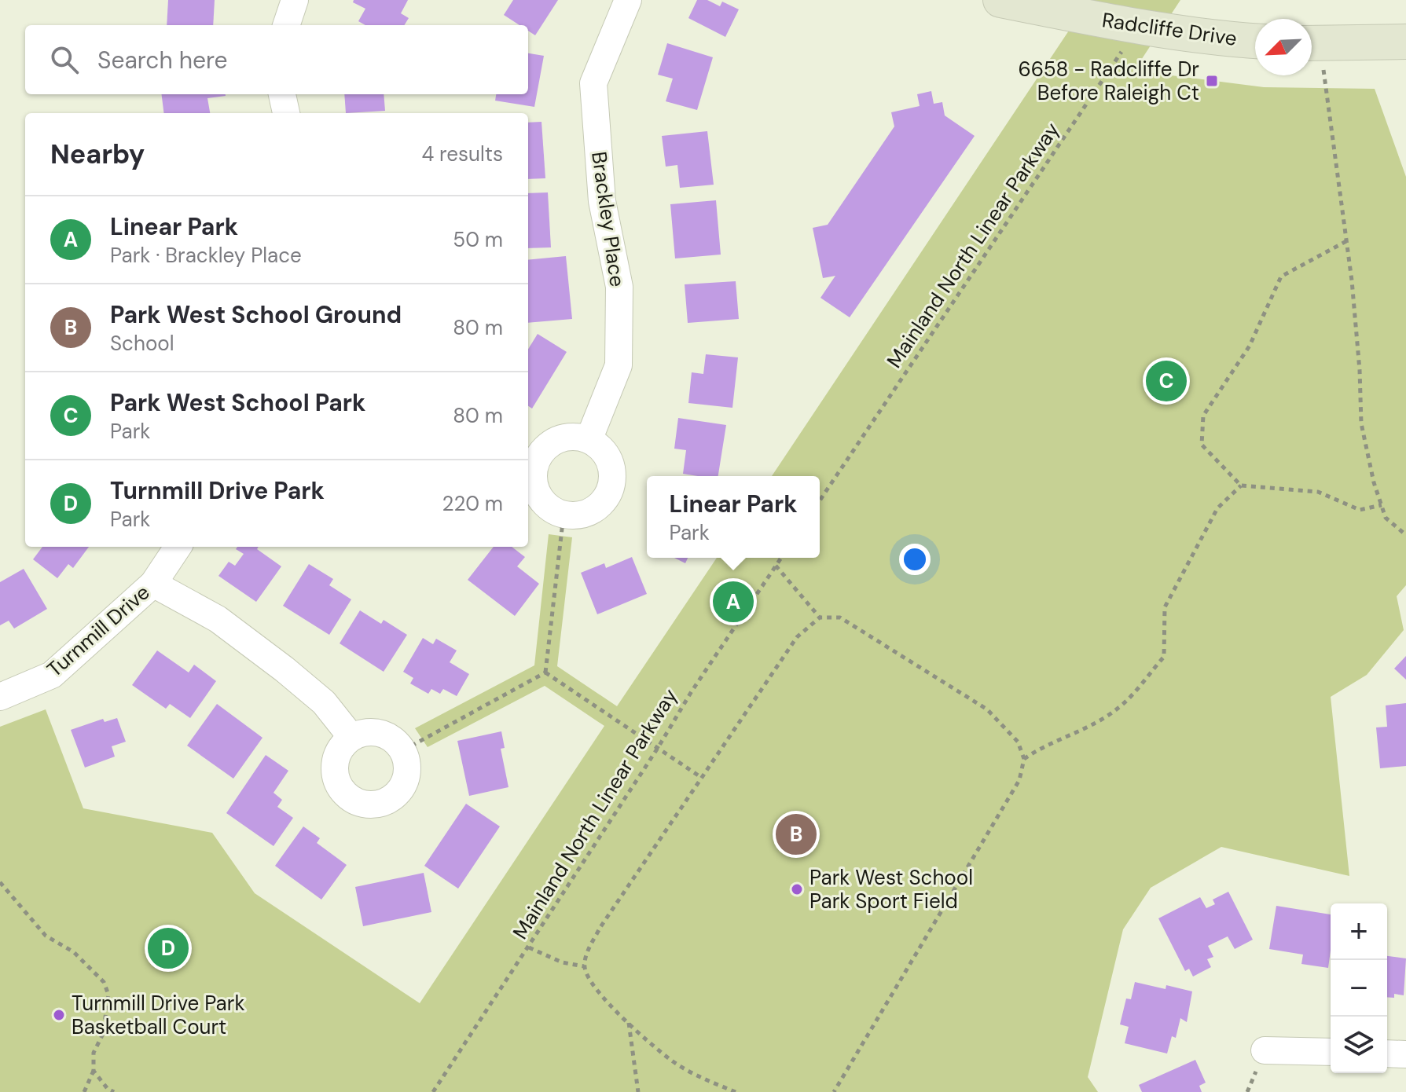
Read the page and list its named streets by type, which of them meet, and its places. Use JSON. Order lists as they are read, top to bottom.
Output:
{
  "streets": {
    "street": ["Radcliffe Drive", "Brackley Place", "Turnmill Drive"],
    "path": ["Mainland North Linear Parkway"]
  },
  "crossings": [
    ["Radcliffe Drive", "Mainland North Linear Parkway"]
  ],
  "places": {
    "transit": ["6658 - Radcliffe Dr Before Raleigh Ct"],
    "other": ["Park West School Park Sport Field", "Turnmill Drive Park Basketball Court"]
  },
  "north": "bottom left",
  "page": {
    "search": "Search here",
    "heading": ["Nearby", "4 results"],
    "list": [
      {
        "mark": "A",
        "name": "Linear Park",
        "note": "Park · Brackley Place",
        "value": "50 m"
      },
      {
        "mark": "B",
        "name": "Park West School Ground",
        "note": "School",
        "value": "80 m"
      },
      {
        "mark": "C",
        "name": "Park West School Park",
        "note": "Park",
        "value": "80 m"
      },
      {
        "mark": "D",
        "name": "Turnmill Drive Park",
        "note": "Park",
        "value": "220 m"
      }
    ],
    "pins": [
      "C",
      "A",
      "B",
      "D"
    ],
    "popup": ["Linear Park", "Park"],
    "map_buttons": ["+", "−"]
  }
}
